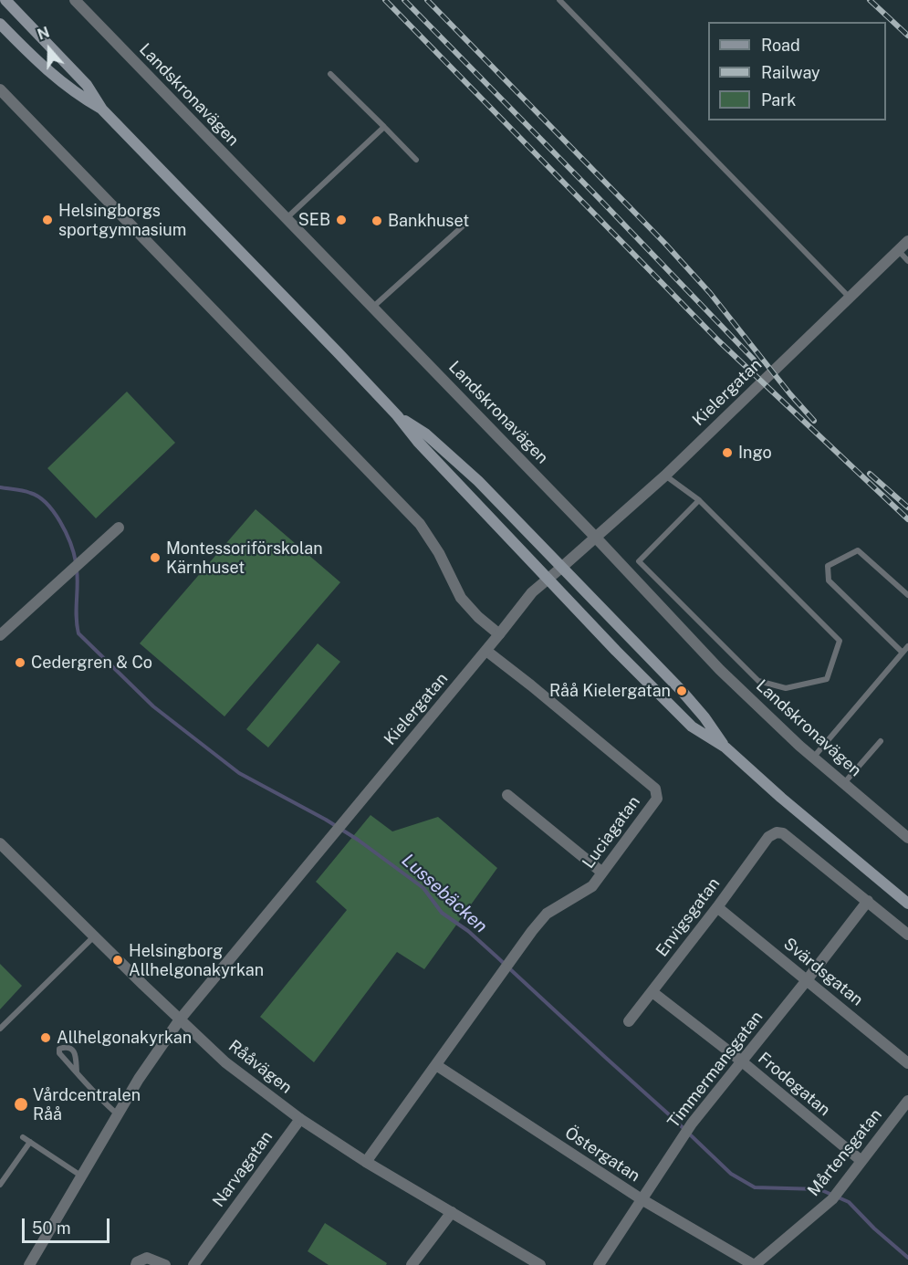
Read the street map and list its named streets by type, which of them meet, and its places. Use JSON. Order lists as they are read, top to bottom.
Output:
{
  "streets": {
    "street": [
      "Landskronavägen",
      "Kielergatan",
      "Luciagatan",
      "Envigsgatan",
      "Svärdsgatan",
      "Rååvägen",
      "Timmermansgatan",
      "Frodegatan",
      "Mårtensgatan",
      "Östergatan",
      "Narvagatan"
    ]
  },
  "crossings": [
    ["Landskronavägen", "Kielergatan"],
    ["Kielergatan", "Luciagatan"],
    ["Kielergatan", "Rååvägen"],
    ["Luciagatan", "Rååvägen"],
    ["Luciagatan", "Östergatan"],
    ["Envigsgatan", "Svärdsgatan"],
    ["Envigsgatan", "Timmermansgatan"],
    ["Envigsgatan", "Frodegatan"],
    ["Svärdsgatan", "Timmermansgatan"],
    ["Rååvägen", "Narvagatan"],
    ["Timmermansgatan", "Frodegatan"],
    ["Timmermansgatan", "Östergatan"],
    ["Frodegatan", "Mårtensgatan"],
    ["Mårtensgatan", "Östergatan"]
  ],
  "water": ["Lussebäcken"],
  "places": [
    "Helsingborgs sportgymnasium",
    "SEB",
    "Bankhuset",
    "Ingo",
    "Montessoriförskolan Kärnhuset",
    "Cedergren & Co",
    "Råå Kielergatan",
    "Helsingborg Allhelgonakyrkan",
    "Allhelgonakyrkan",
    "Vårdcentralen Råå"
  ],
  "legend": ["Road", "Railway", "Park"],
  "scale_bar": "50 m",
  "north": "top"
}
